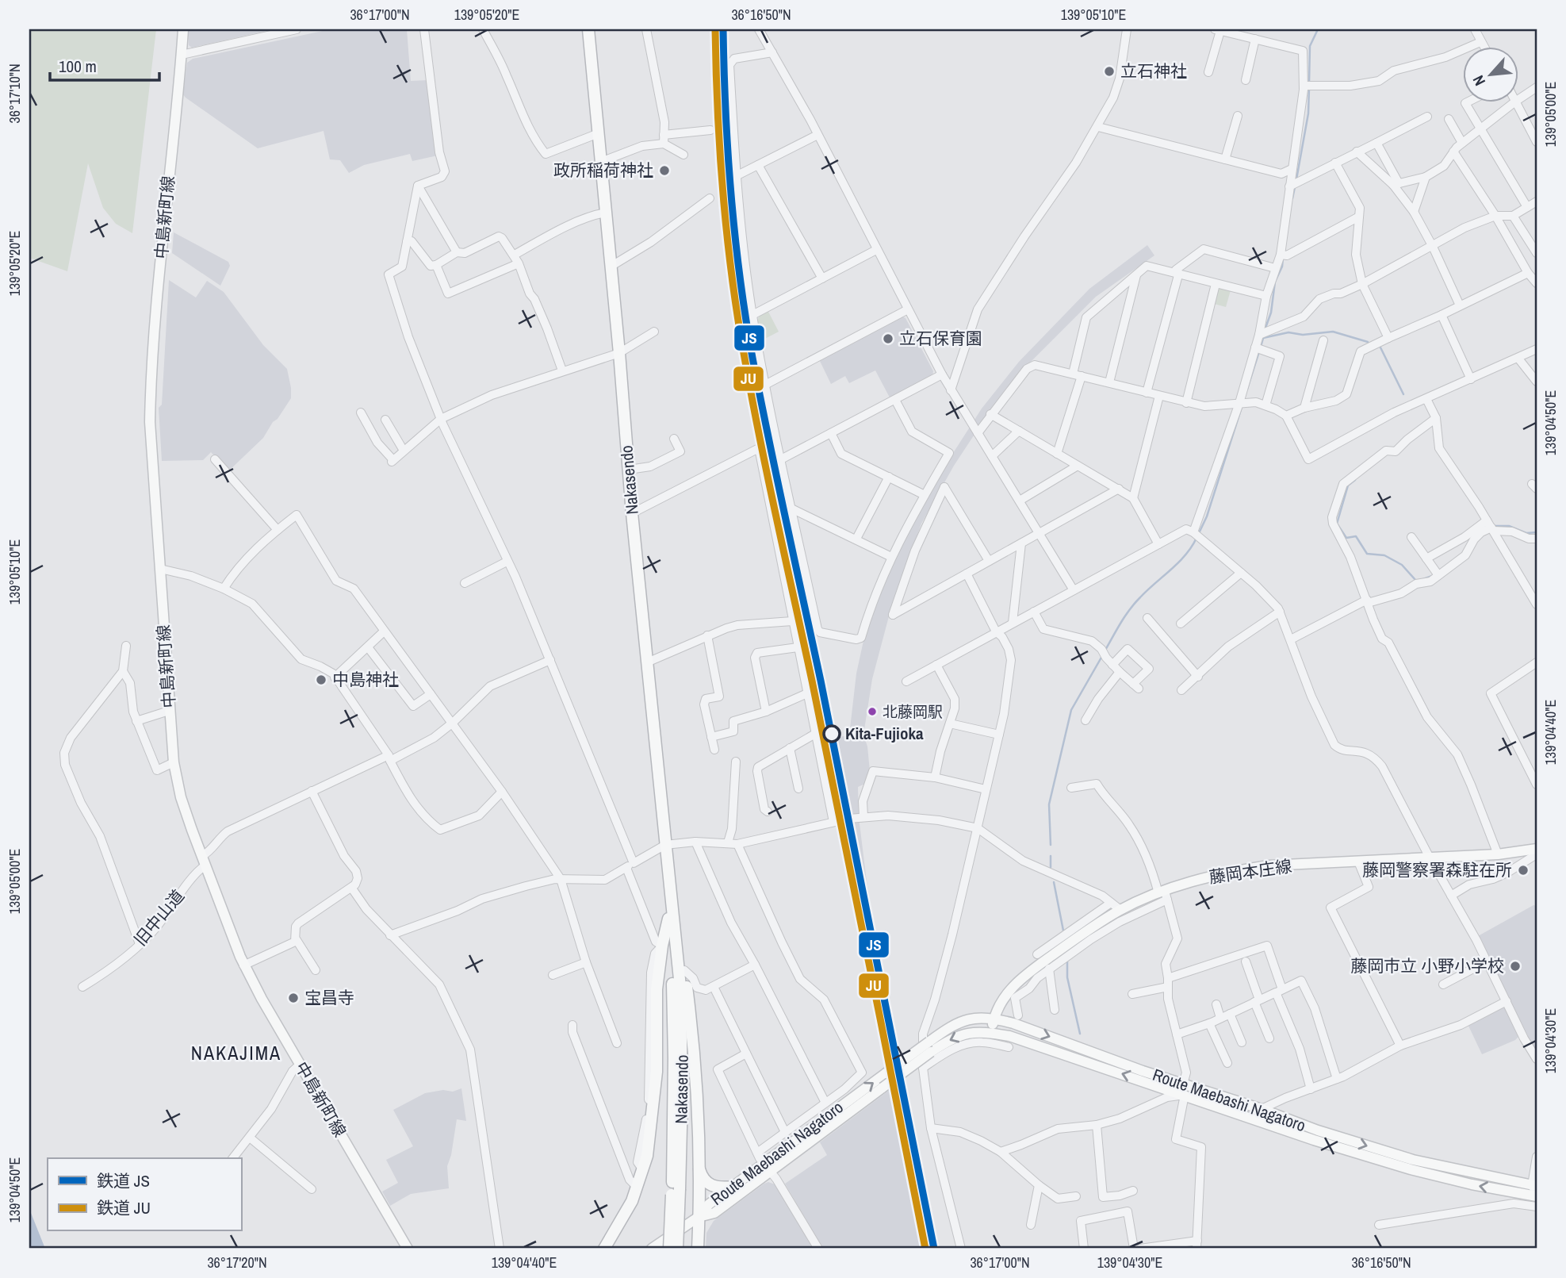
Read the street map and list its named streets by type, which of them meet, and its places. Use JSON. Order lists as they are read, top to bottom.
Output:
{
  "streets": {
    "highway": ["Nakasendo"],
    "main road": ["中島新町線", "藤岡本庄線", "Route Maebashi Nagatoro"],
    "street": ["旧中山道"]
  },
  "crossings": [
    ["中島新町線", "旧中山道"],
    ["藤岡本庄線", "Route Maebashi Nagatoro"]
  ],
  "districts": ["NAKAJIMA"],
  "places": [
    "立石神社",
    "政所稲荷神社",
    "立石保育園",
    "中島神社",
    "北藤岡駅",
    "Kita-Fujioka",
    "藤岡警察署森駐在所",
    "藤岡市立 小野小学校",
    "宝昌寺"
  ],
  "lines": ["rail line JS", "rail line JU"],
  "legend": ["鉄道 JS", "鉄道 JU"],
  "scale_bar": "100 m",
  "north": "bottom left",
  "coordinates": [
    "36°17'00\"N",
    "139°05'20\"E",
    "36°16'50\"N",
    "139°05'10\"E",
    "36°17'10\"N",
    "139°05'00\"E",
    "139°04'50\"E",
    "139°04'40\"E",
    "139°04'30\"E",
    "36°17'20\"N"
  ]
}
